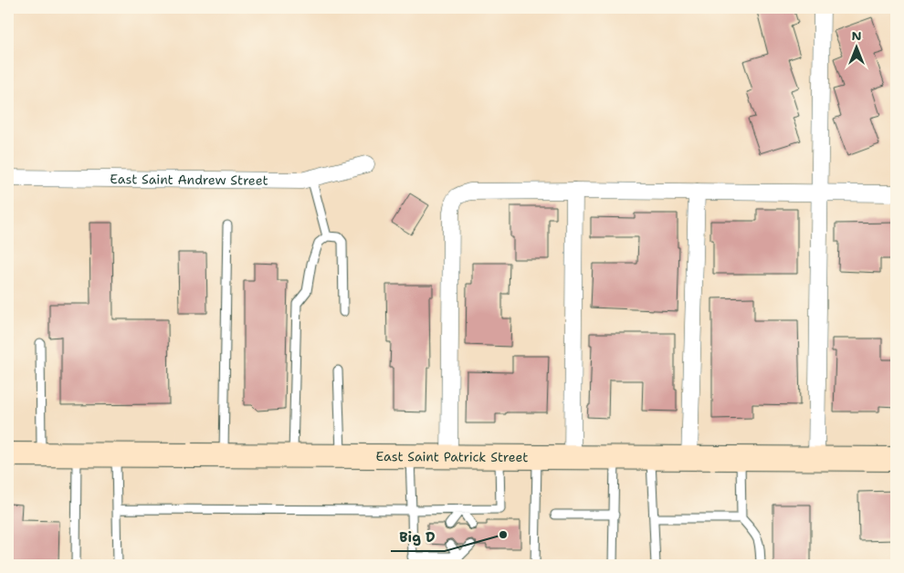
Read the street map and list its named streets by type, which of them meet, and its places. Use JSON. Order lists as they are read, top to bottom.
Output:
{
  "streets": {
    "main road": ["East Saint Patrick Street"],
    "street": ["East Saint Andrew Street"]
  },
  "places": ["Big D"],
  "north": "top"
}
